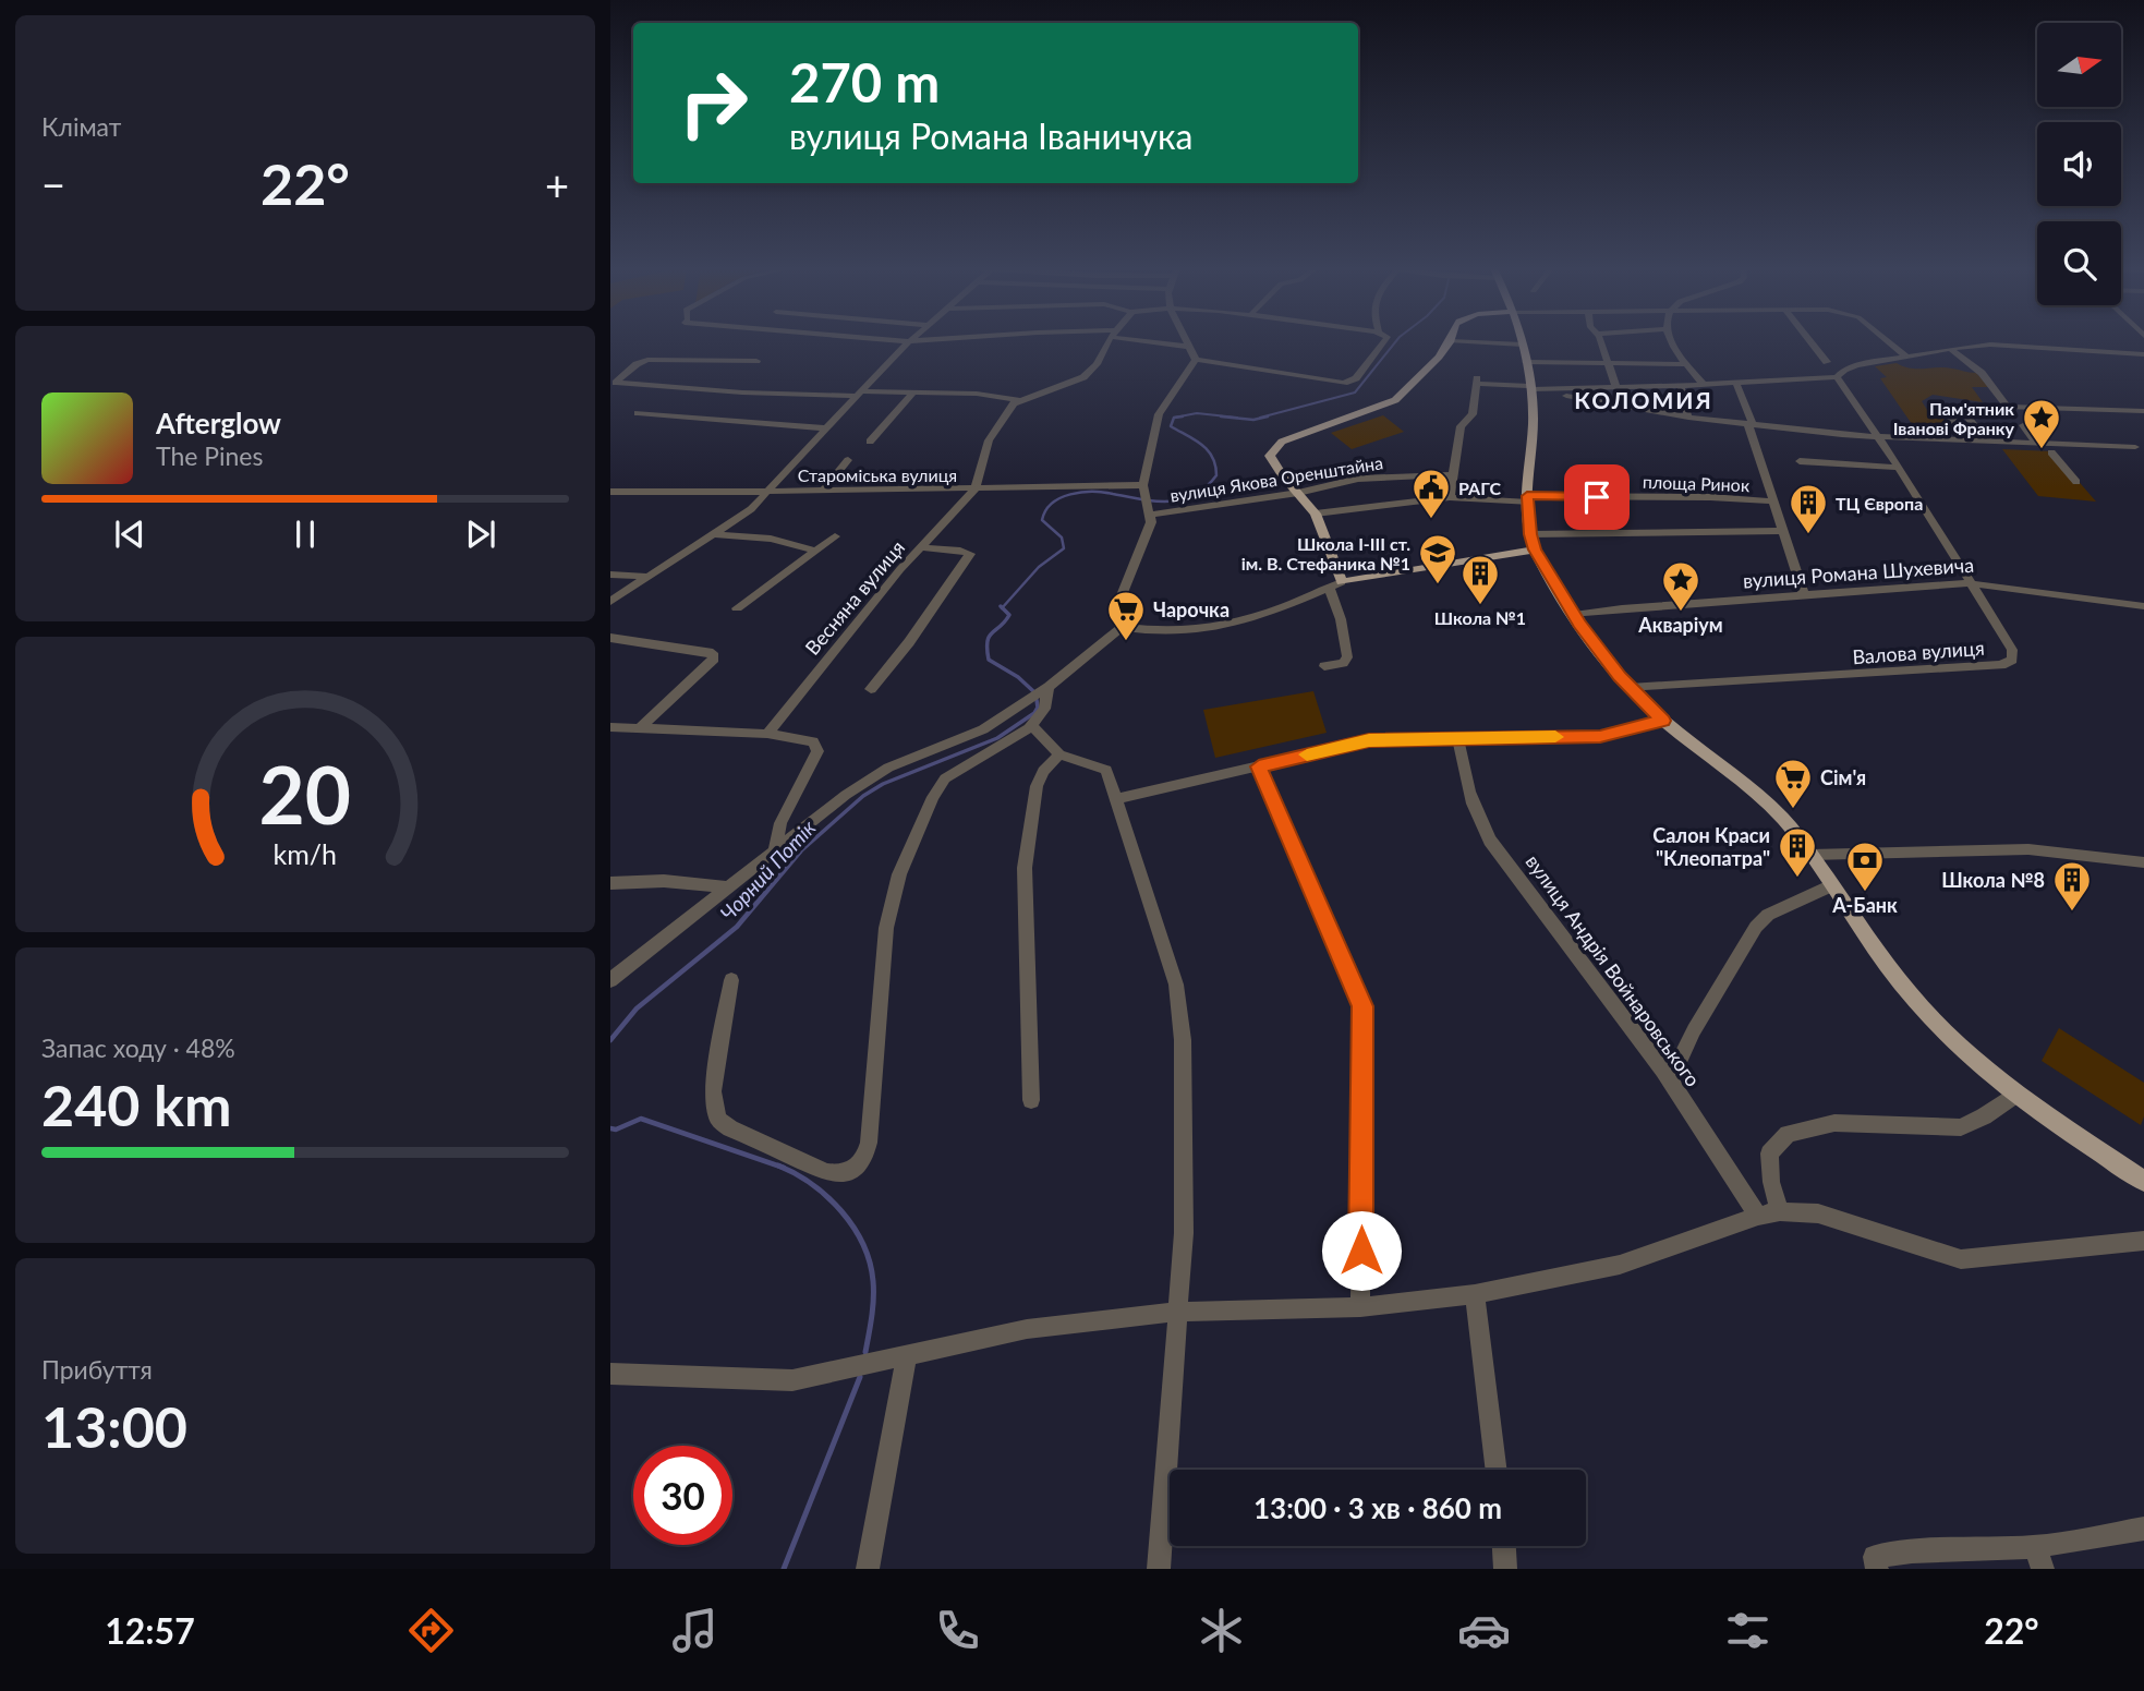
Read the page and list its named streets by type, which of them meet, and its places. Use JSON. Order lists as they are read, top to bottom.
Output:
{
  "streets": {
    "street": [
      "Староміська вулиця",
      "вулиця Якова Оренштайна",
      "площа Ринок",
      "вулиця Романа Шухевича",
      "Весняна вулиця",
      "Валова вулиця",
      "вулиця Андрія Войнаровського"
    ]
  },
  "crossings": [
    ["Староміська вулиця", "вулиця Якова Оренштайна"],
    ["Староміська вулиця", "Весняна вулиця"],
    ["вулиця Романа Шухевича", "Валова вулиця"]
  ],
  "districts": ["КОЛОМИЯ"],
  "water": ["Чорний Потік"],
  "places": {
    "place": ["Пам'ятник Іванові Франку", "Акваріум"],
    "public building": ["РАГС"],
    "building": [
      "ТЦ Європа",
      "Школа №1",
      "Салон Краси \"Клеопатра\"",
      "Школа №8"
    ],
    "school or university": ["Школа I-III ст. ім. В. Стефаника №1"],
    "supermarket": ["Чарочка", "Сім'я"],
    "bank": ["А-Банк"]
  },
  "north": "right",
  "page": {
    "tile": [
      "Клімат",
      ["Запас ходу · 48%", "240 km"],
      ["Прибуття", "13:00"]
    ],
    "turn": ["270 m", "вулиця Романа Іваничука"],
    "heat": ["−", "22°", "+"],
    "song": ["Afterglow", "The Pines"],
    "limit": "30",
    "trip": "13:00 · 3 хв · 860 m",
    "tabs": ["12:57", "22°"],
    "gauge": ["20", "km/h"]
  }
}
